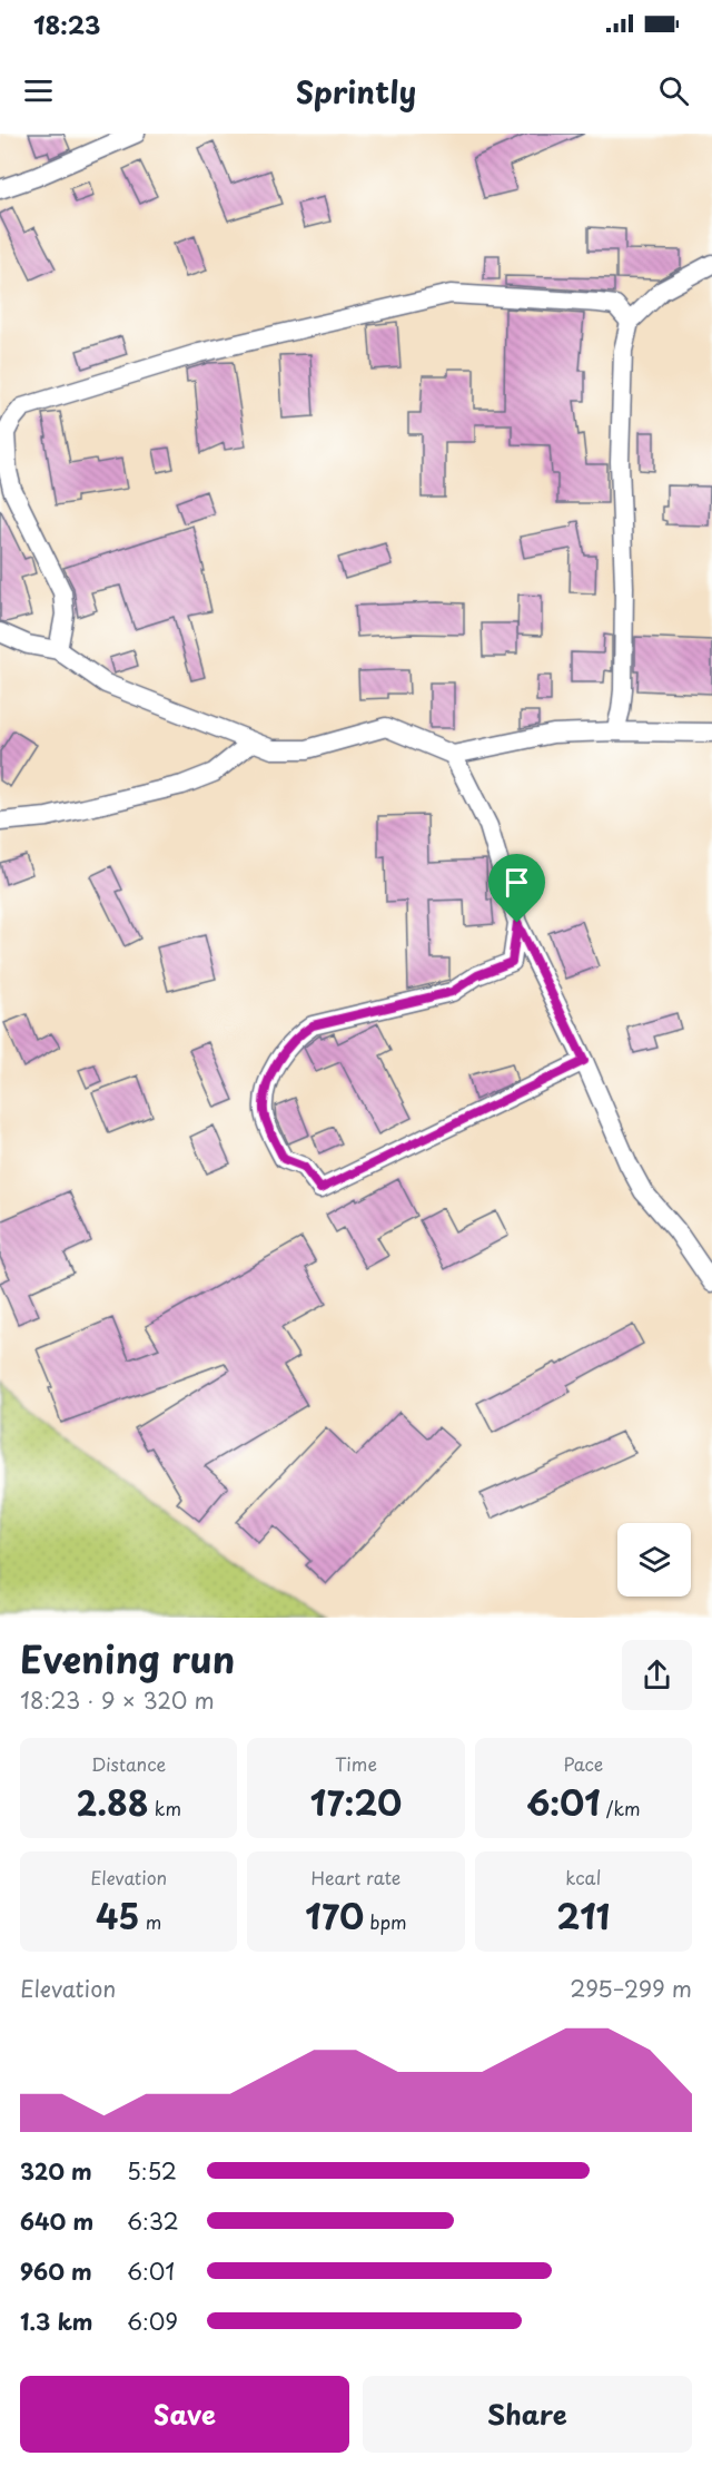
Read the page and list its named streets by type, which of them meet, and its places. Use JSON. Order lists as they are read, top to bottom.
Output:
{
  "page": {
    "status": "18:23",
    "header": "Sprintly",
    "heading": ["Evening run", "18:23 · 9 × 320 m"],
    "stats": [
      ["Distance", "2.88 km"],
      ["Time", "17:20"],
      ["Pace", "6:01 /km"],
      ["Elevation", "45 m"],
      ["Heart rate", "170 bpm"],
      ["kcal", "211"]
    ],
    "chart": ["Elevation", "295–299 m"],
    "list": [
      {
        "name": "320 m",
        "note": "5:52"
      },
      {
        "name": "640 m",
        "note": "6:32"
      },
      {
        "name": "960 m",
        "note": "6:01"
      },
      {
        "name": "1.3 km",
        "note": "6:09"
      }
    ],
    "buttons": ["Save", "Share"]
  }
}
